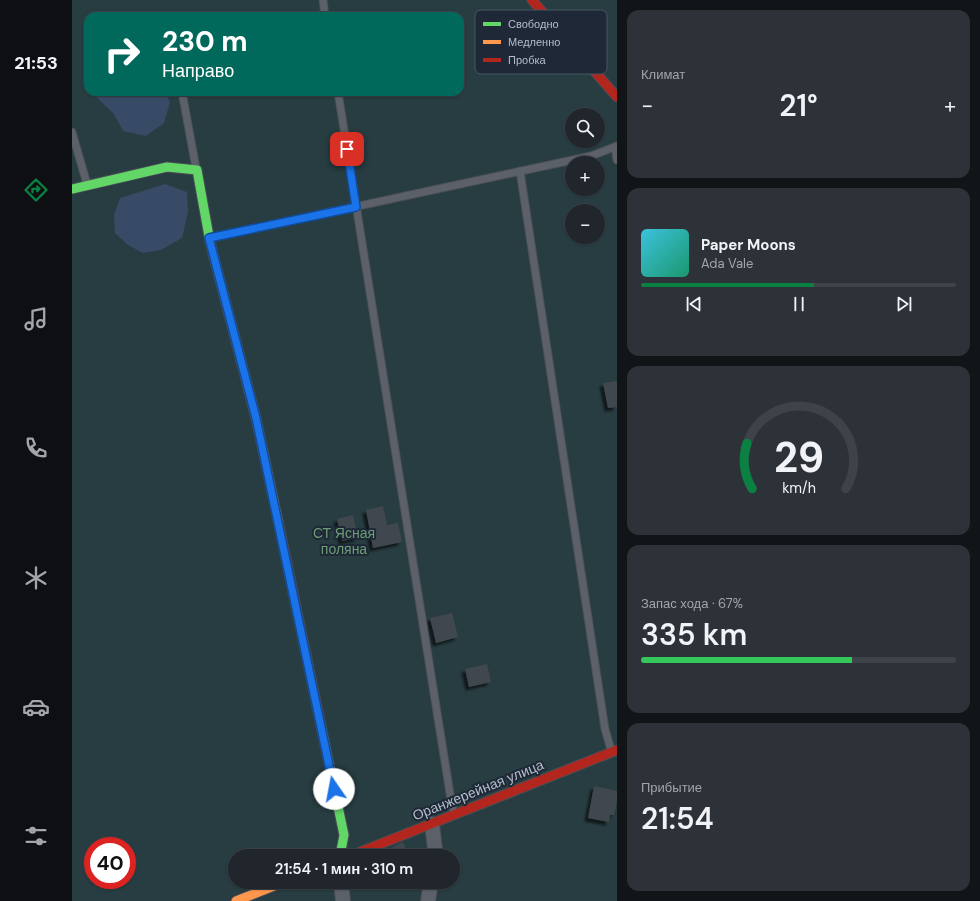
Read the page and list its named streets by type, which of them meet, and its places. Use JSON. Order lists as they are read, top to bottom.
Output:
{
  "streets": {
    "street": ["Оранжерейная улица"]
  },
  "parks": ["СТ Ясная поляна"],
  "legend": ["Свободно", "Медленно", "Пробка"],
  "page": {
    "tabs": "21:53",
    "tile": [
      "Климат",
      ["Запас хода · 67%", "335 km"],
      ["Прибытие", "21:54"]
    ],
    "turn": ["230 m", "Направо"],
    "heat": ["−", "21°", "+"],
    "map_buttons": ["+", "−"],
    "song": ["Paper Moons", "Ada Vale"],
    "limit": "40",
    "trip": "21:54 · 1 мин · 310 m",
    "gauge": ["29", "km/h"]
  }
}
